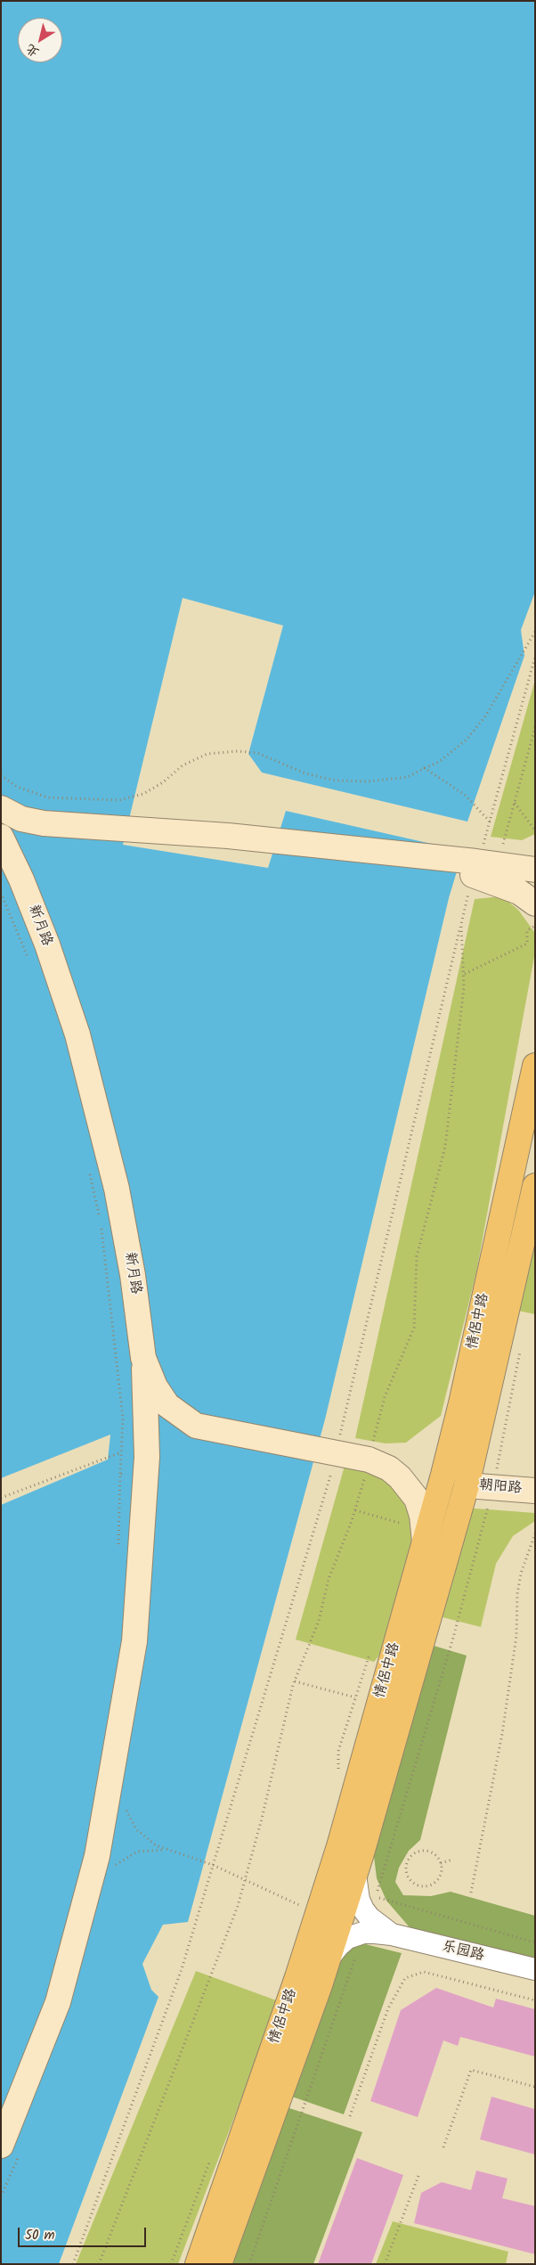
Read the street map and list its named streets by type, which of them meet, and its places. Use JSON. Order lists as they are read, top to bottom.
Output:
{
  "streets": {
    "highway": ["情侶中路"],
    "street": ["新月路", "朝阳路", "乐园路"]
  },
  "crossings": [
    ["新月路", "情侶中路"],
    ["情侶中路", "朝阳路"]
  ],
  "scale_bar": "50 m",
  "north": "bottom left"
}
